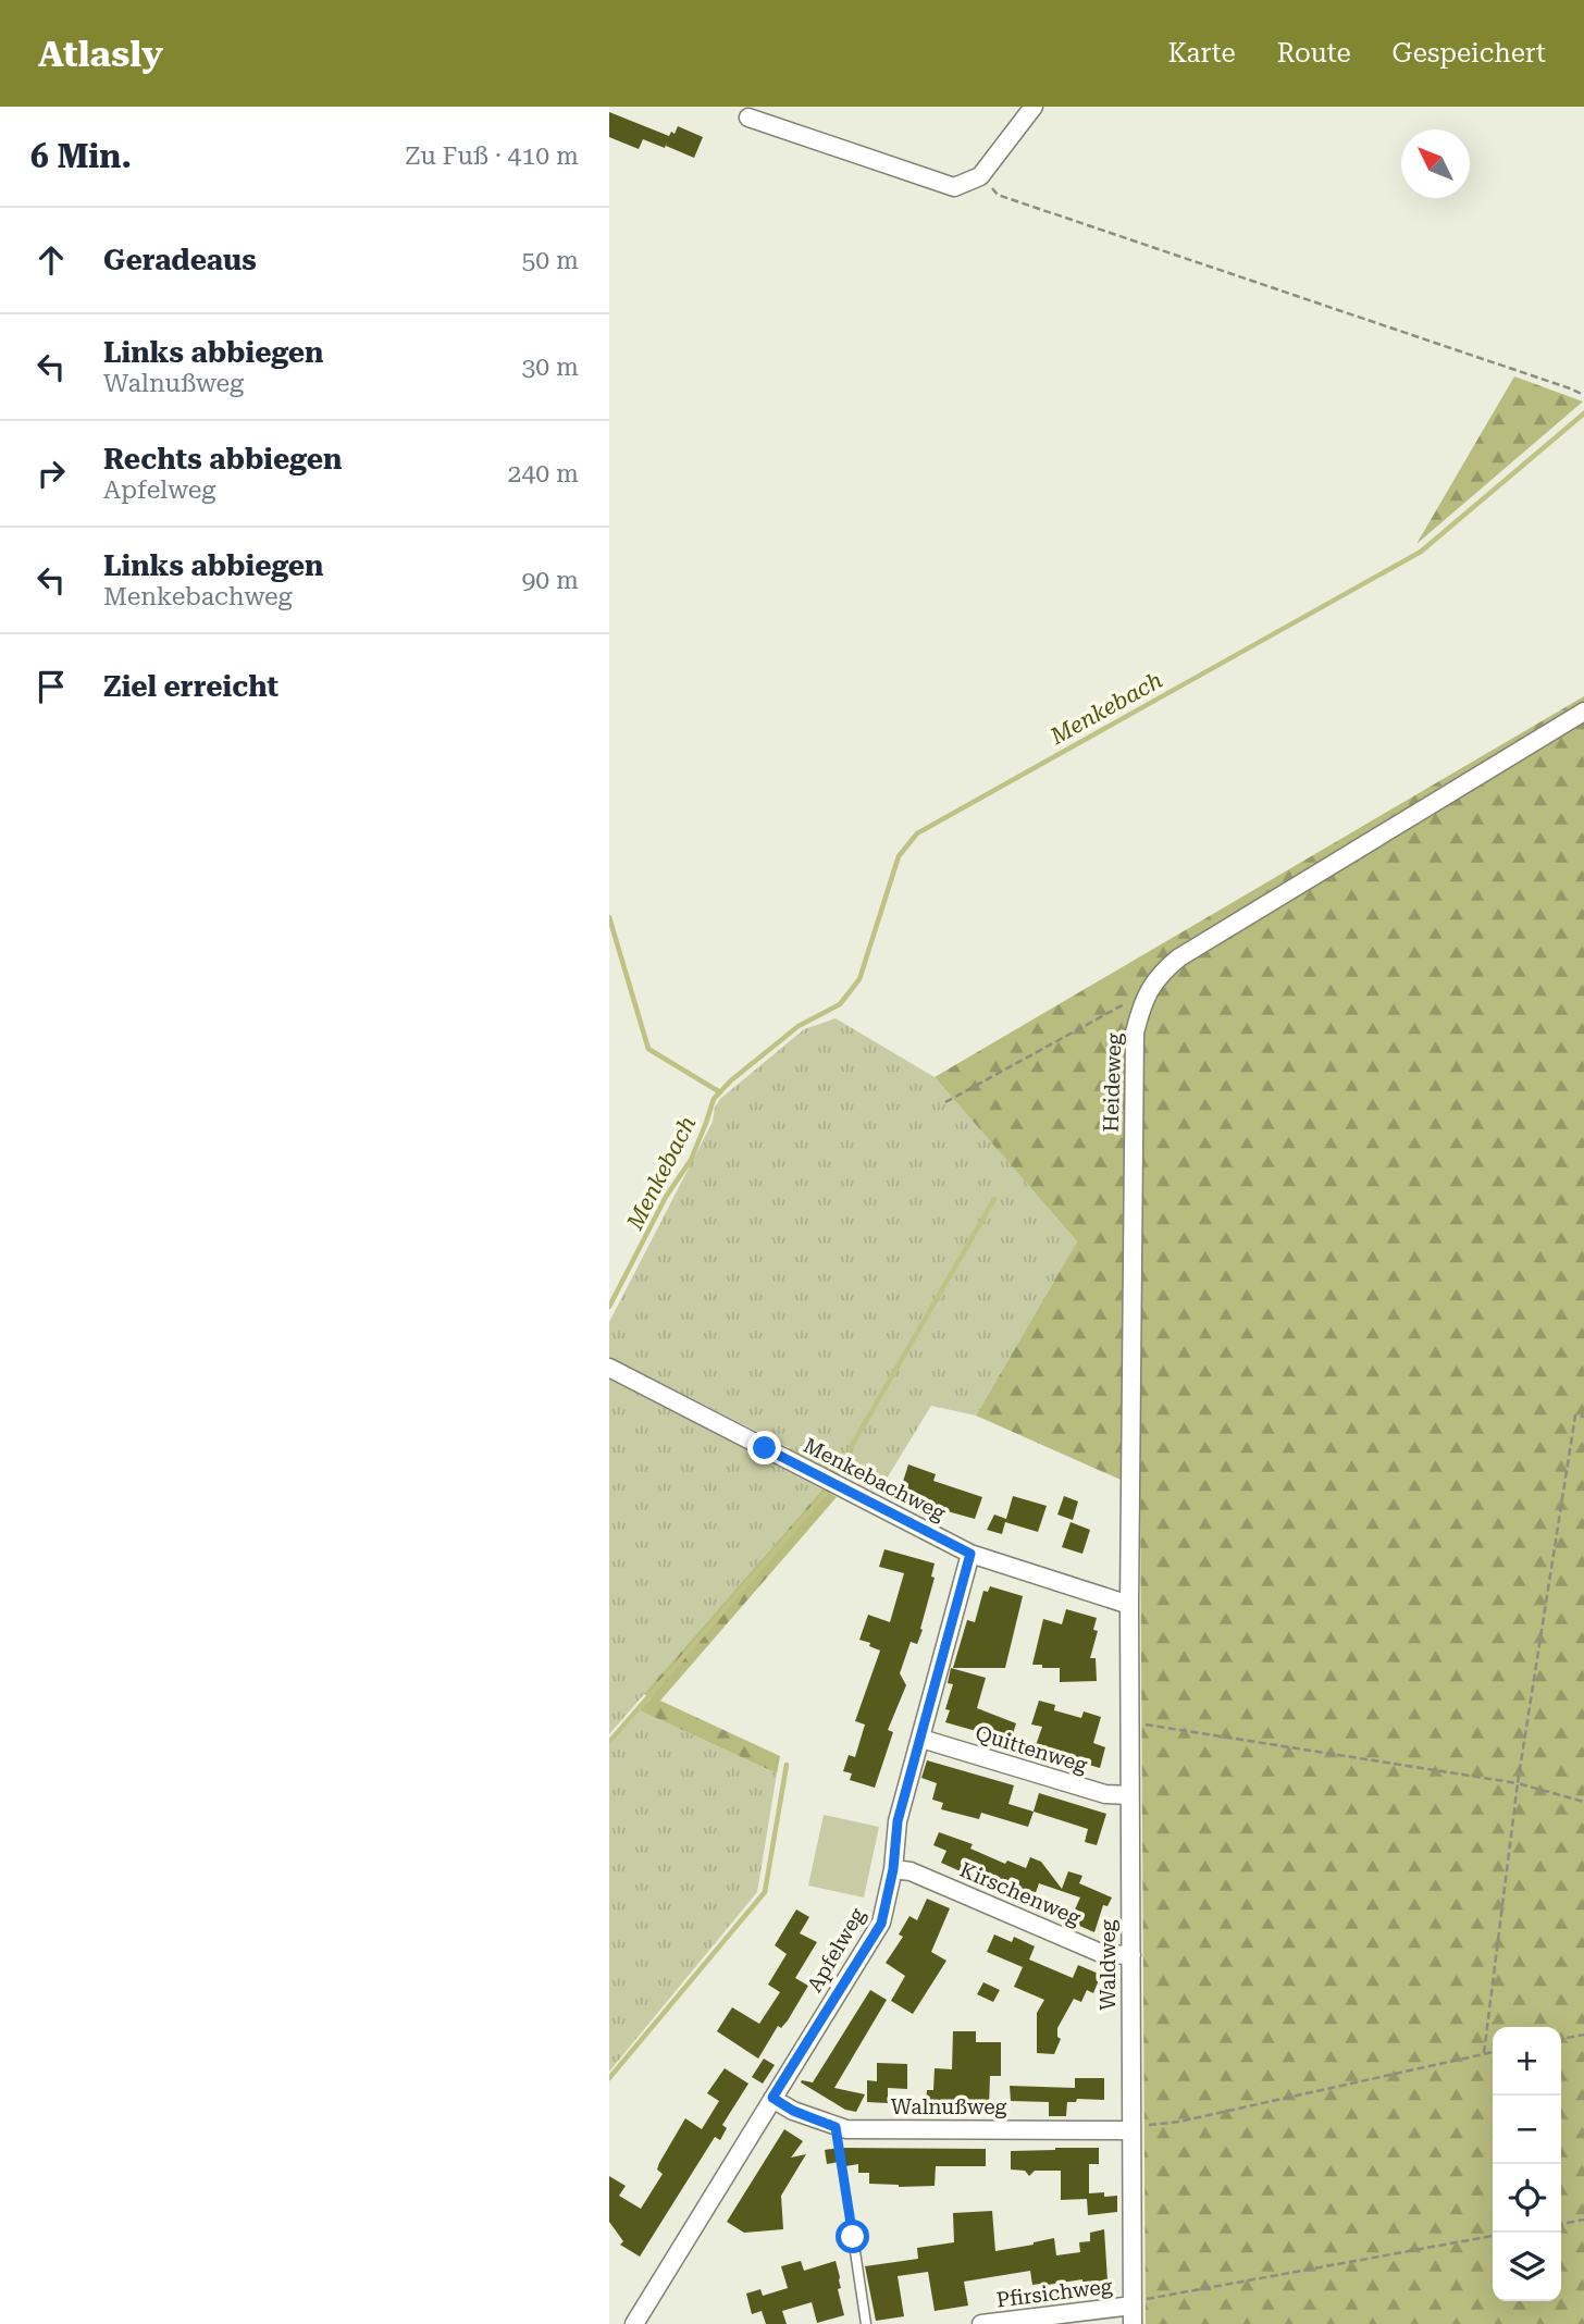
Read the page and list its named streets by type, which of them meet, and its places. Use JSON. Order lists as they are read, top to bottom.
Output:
{
  "streets": {
    "street": [
      "Heideweg",
      "Menkebachweg",
      "Quittenweg",
      "Kirschenweg",
      "Apfelweg",
      "Waldweg",
      "Walnußweg",
      "Pfirsichweg"
    ]
  },
  "crossings": [
    ["Heideweg", "Menkebachweg"],
    ["Heideweg", "Waldweg"],
    ["Menkebachweg", "Apfelweg"],
    ["Menkebachweg", "Waldweg"],
    ["Quittenweg", "Apfelweg"],
    ["Quittenweg", "Waldweg"],
    ["Kirschenweg", "Apfelweg"],
    ["Kirschenweg", "Waldweg"],
    ["Apfelweg", "Walnußweg"],
    ["Waldweg", "Walnußweg"],
    ["Waldweg", "Pfirsichweg"]
  ],
  "water": ["Menkebach"],
  "north": "top left",
  "page": {
    "header": "Atlasly",
    "nav": ["Karte", "Route", "Gespeichert"],
    "heading": ["6 Min.", "Zu Fuß · 410 m"],
    "list": [
      ["Geradeaus", "50 m"],
      ["Links abbiegen", "Walnußweg", "30 m"],
      ["Rechts abbiegen", "Apfelweg", "240 m"],
      ["Links abbiegen", "Menkebachweg", "90 m"],
      "Ziel erreicht"
    ],
    "map_buttons": ["+", "−"]
  }
}
